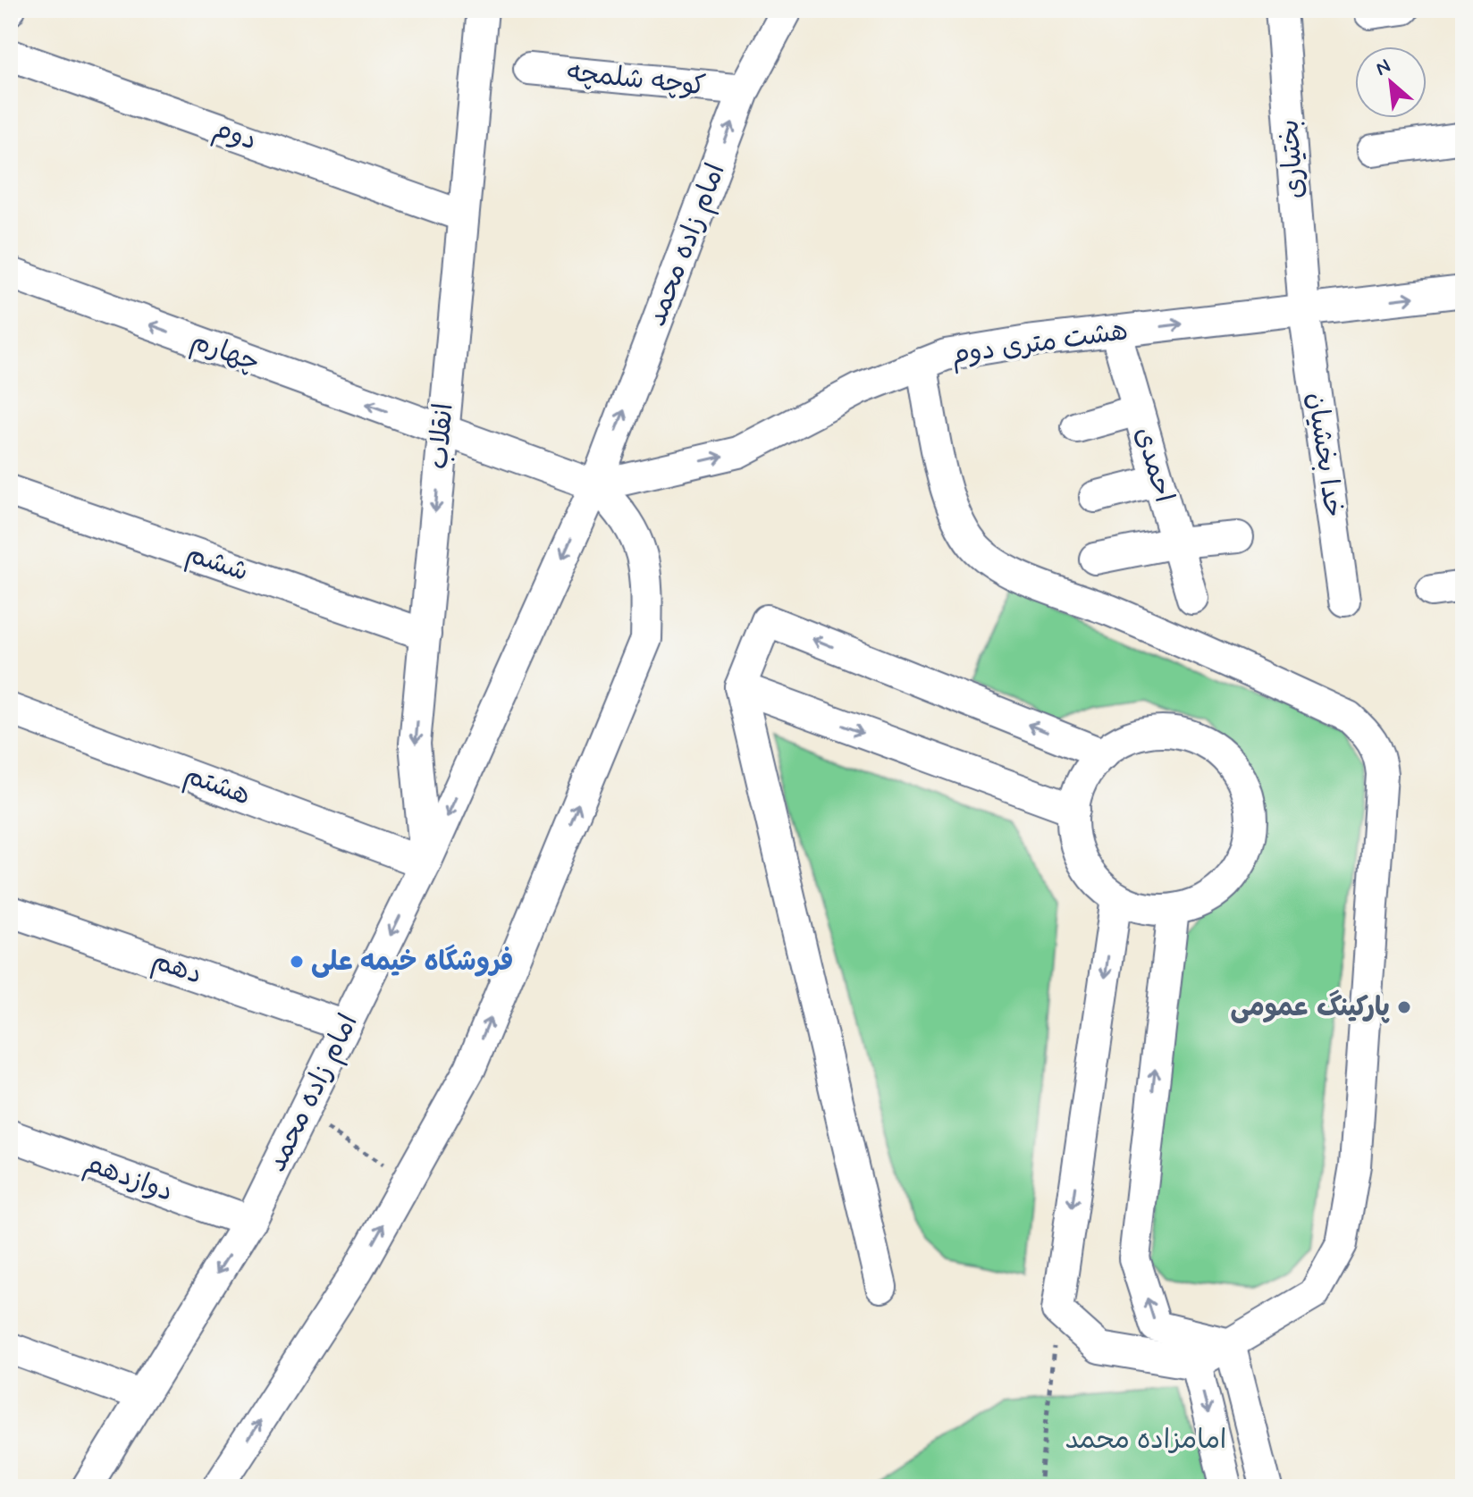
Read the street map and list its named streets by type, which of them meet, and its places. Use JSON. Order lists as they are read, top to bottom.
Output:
{
  "streets": {
    "street": [
      "کوچه شلمچه",
      "دوم",
      "بختیاری",
      "امام زاده محمد",
      "هشت متری دوم",
      "چهارم",
      "انقلاب",
      "خدا بخشیان",
      "احمدی",
      "ششم",
      "هشتم",
      "دهم",
      "دوازدهم"
    ]
  },
  "crossings": [
    ["کوچه شلمچه", "امام زاده محمد"],
    ["دوم", "انقلاب"],
    ["بختیاری", "هشت متری دوم"],
    ["بختیاری", "خدا بخشیان"],
    ["امام زاده محمد", "هشت متری دوم"],
    ["امام زاده محمد", "چهارم"],
    ["امام زاده محمد", "انقلاب"],
    ["امام زاده محمد", "هشتم"],
    ["امام زاده محمد", "دهم"],
    ["امام زاده محمد", "دوازدهم"],
    ["هشت متری دوم", "چهارم"],
    ["هشت متری دوم", "خدا بخشیان"],
    ["هشت متری دوم", "احمدی"],
    ["چهارم", "انقلاب"],
    ["انقلاب", "ششم"],
    ["انقلاب", "هشتم"]
  ],
  "one_way": ["چهارم"],
  "parks": ["امامزاده محمد"],
  "places": ["فروشگاه خیمه علی", "پارکینگ عمومی"],
  "north": "top left"
}
